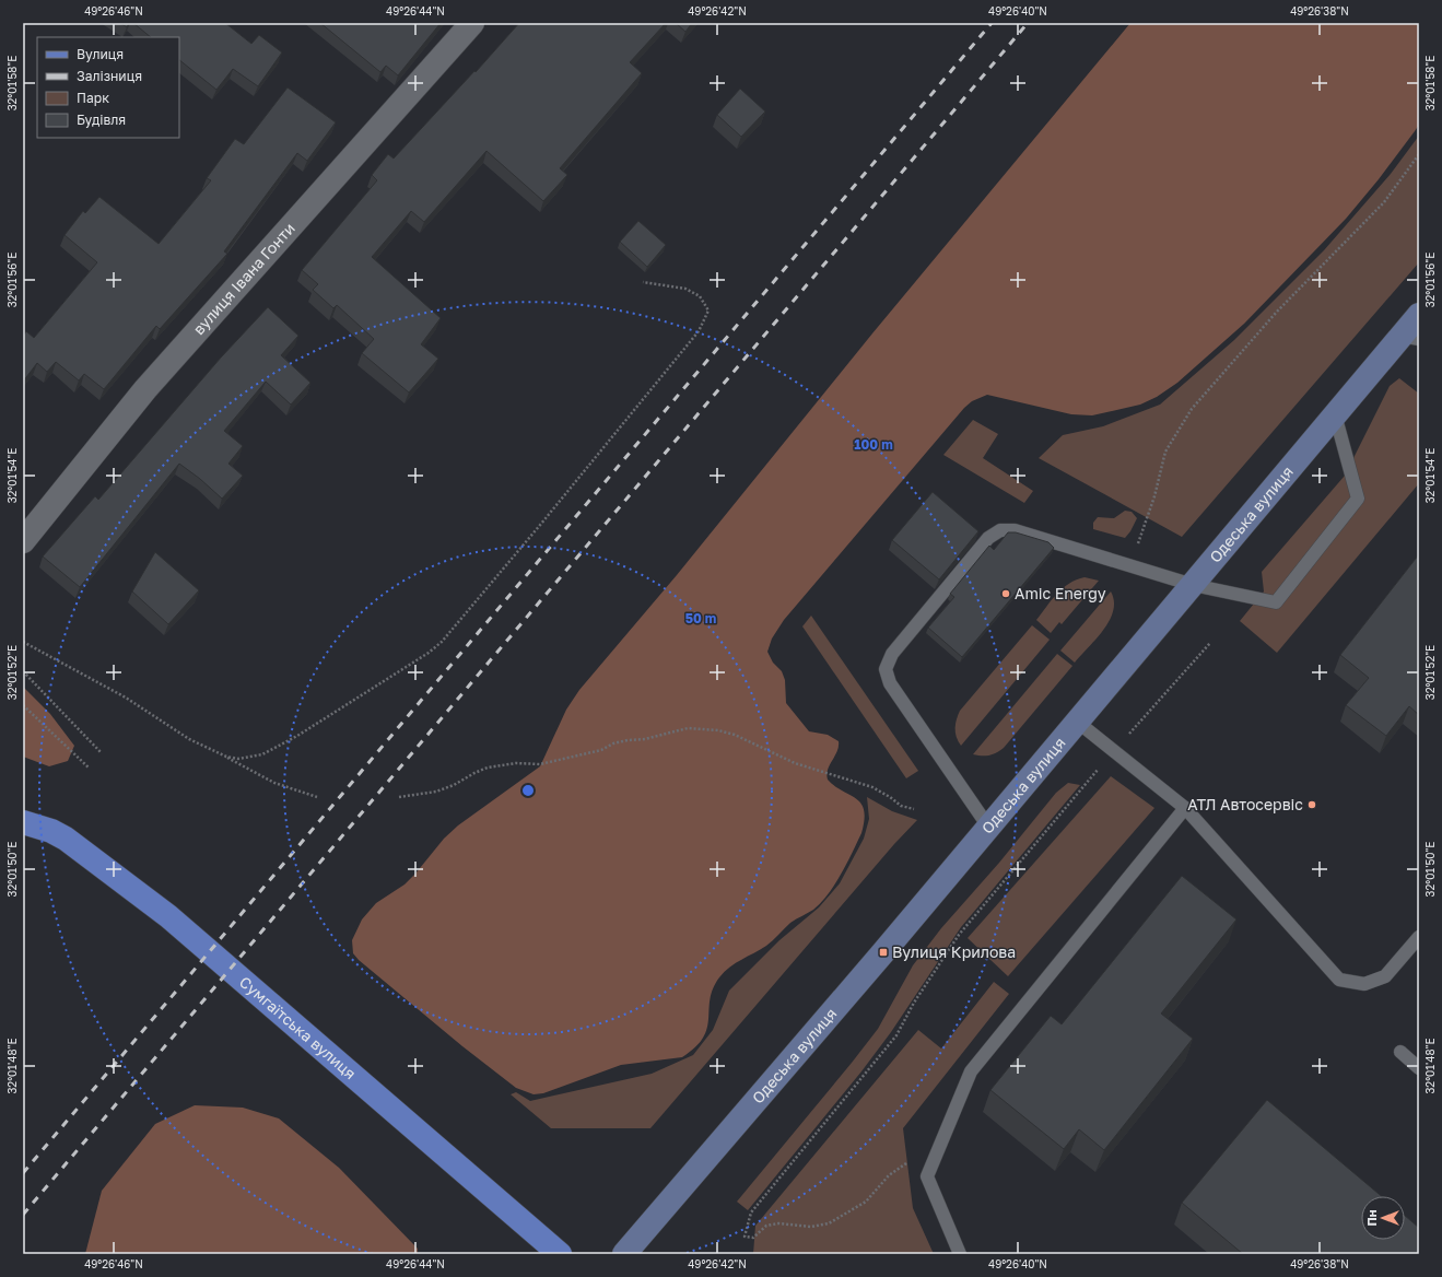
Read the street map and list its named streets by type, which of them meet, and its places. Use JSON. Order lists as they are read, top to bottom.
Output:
{
  "streets": {
    "main road": ["Одеська вулиця", "Сумгаїтська вулиця"],
    "street": ["вулиця Івана Гонти"]
  },
  "places": {
    "other": ["Amic Energy", "АТЛ Автосервіс"],
    "transit": ["Вулиця Крилова"]
  },
  "legend": [
    "Вулиця",
    "Залізниця",
    "Парк",
    "Будівля"
  ],
  "north": "left",
  "coordinates": [
    "49°26'46\"N",
    "49°26'44\"N",
    "49°26'42\"N",
    "49°26'40\"N",
    "49°26'38\"N",
    "32°01'58\"E",
    "32°01'56\"E",
    "32°01'54\"E",
    "32°01'52\"E",
    "32°01'50\"E",
    "32°01'48\"E"
  ],
  "rings": ["100 m", "50 m"]
}
